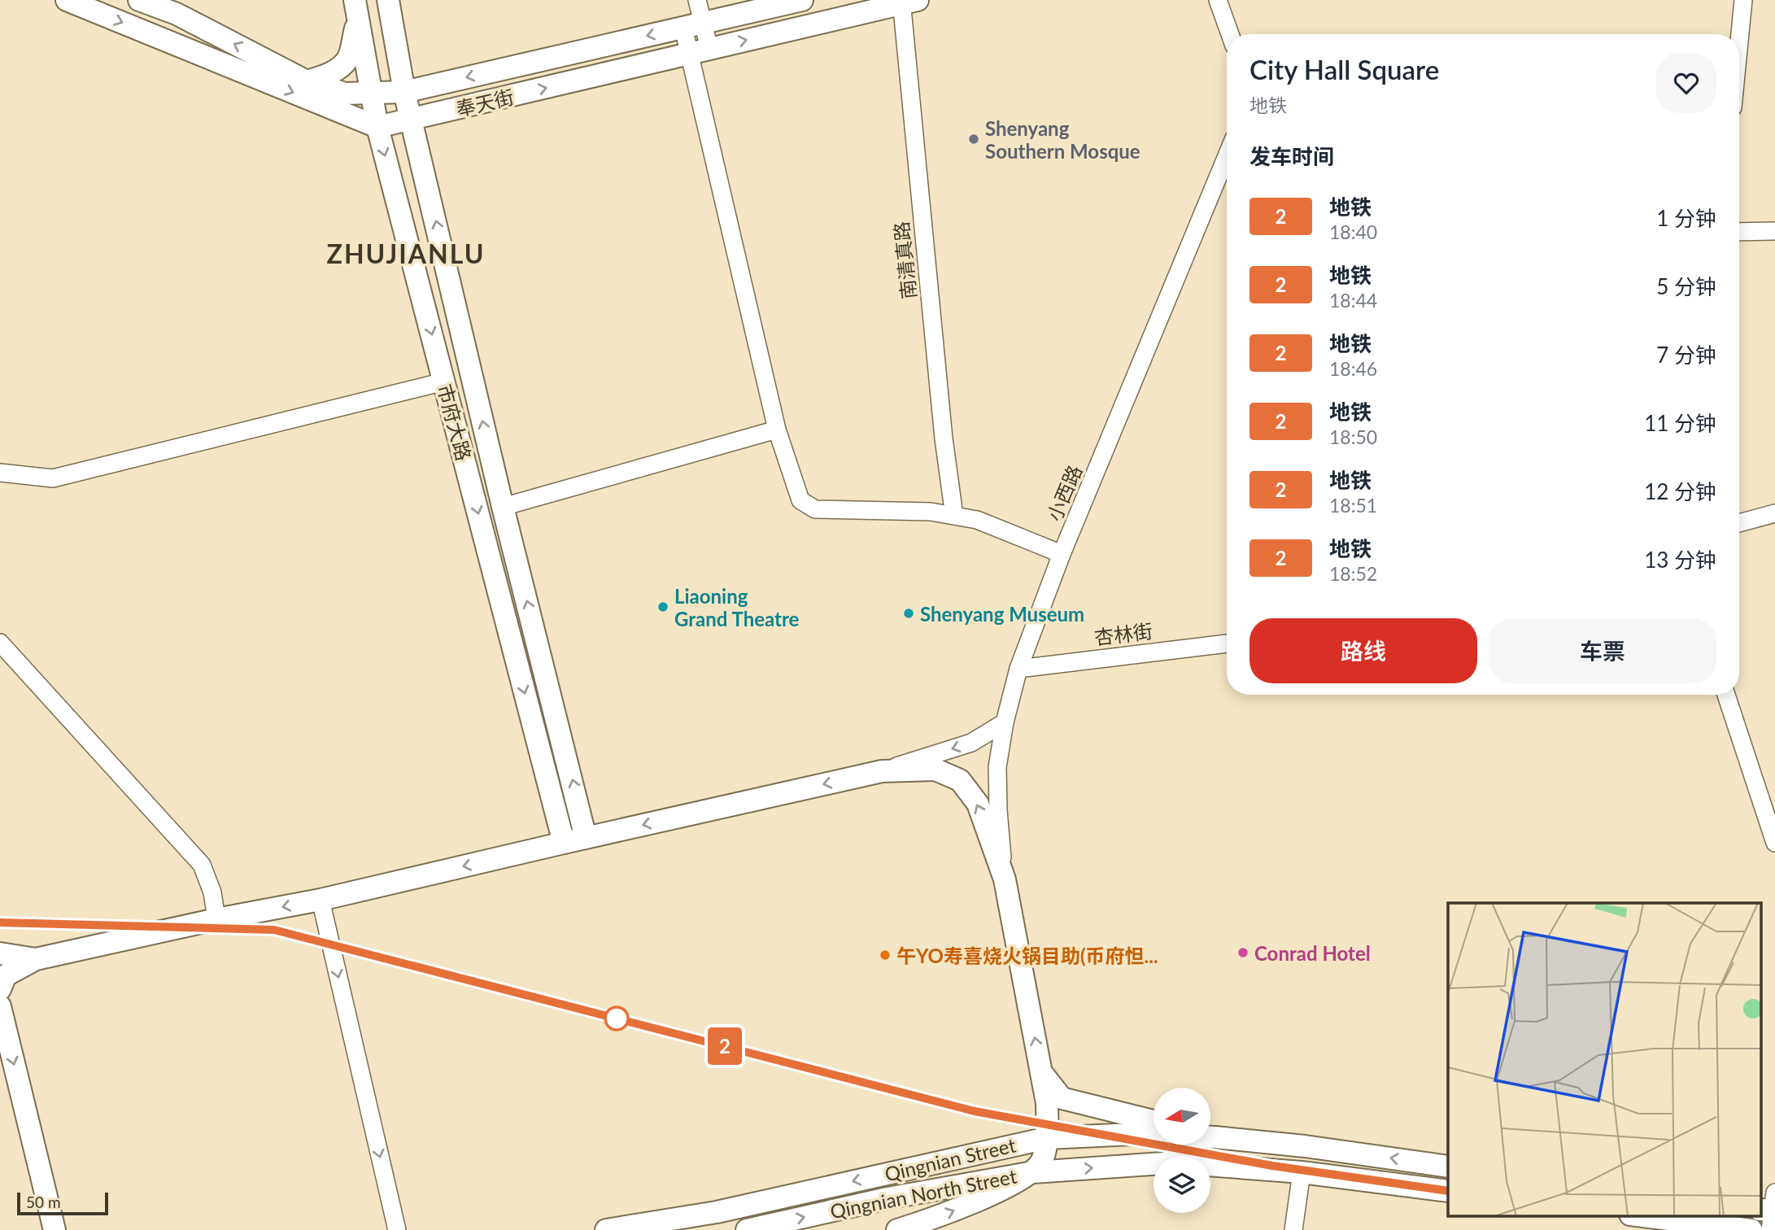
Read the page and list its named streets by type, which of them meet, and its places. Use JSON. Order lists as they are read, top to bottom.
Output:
{
  "streets": {
    "main road": [
      "奉天街",
      "市府大路",
      "Qingnian Street",
      "Qingnian North Street"
    ],
    "street": ["南清真路", "小西路", "杏林街"]
  },
  "crossings": [
    ["奉天街", "南清真路"],
    ["奉天街", "市府大路"],
    ["小西路", "杏林街"],
    ["Qingnian Street", "Qingnian North Street"]
  ],
  "districts": ["ZHUJIANLU"],
  "places": [
    "Shenyang Southern Mosque",
    "Liaoning Grand Theatre",
    "Shenyang Museum",
    "Conrad Hotel",
    "午YO寿喜烧火锅目助(币府怛..."
  ],
  "lines": ["metro line 2"],
  "scale_bar": "50 m",
  "north": "left",
  "page": {
    "on_map": "2",
    "heading": [
      ["City Hall Square", "地铁"],
      "发车时间"
    ],
    "list": [
      {
        "mark": "2",
        "name": "地铁",
        "note": "18:40",
        "value": "1 分钟"
      },
      {
        "mark": "2",
        "name": "地铁",
        "note": "18:44",
        "value": "5 分钟"
      },
      {
        "mark": "2",
        "name": "地铁",
        "note": "18:46",
        "value": "7 分钟"
      },
      {
        "mark": "2",
        "name": "地铁",
        "note": "18:50",
        "value": "11 分钟"
      },
      {
        "mark": "2",
        "name": "地铁",
        "note": "18:51",
        "value": "12 分钟"
      },
      {
        "mark": "2",
        "name": "地铁",
        "note": "18:52",
        "value": "13 分钟"
      }
    ],
    "buttons": ["路线", "车票"],
    "scale": "50 m"
  }
}
